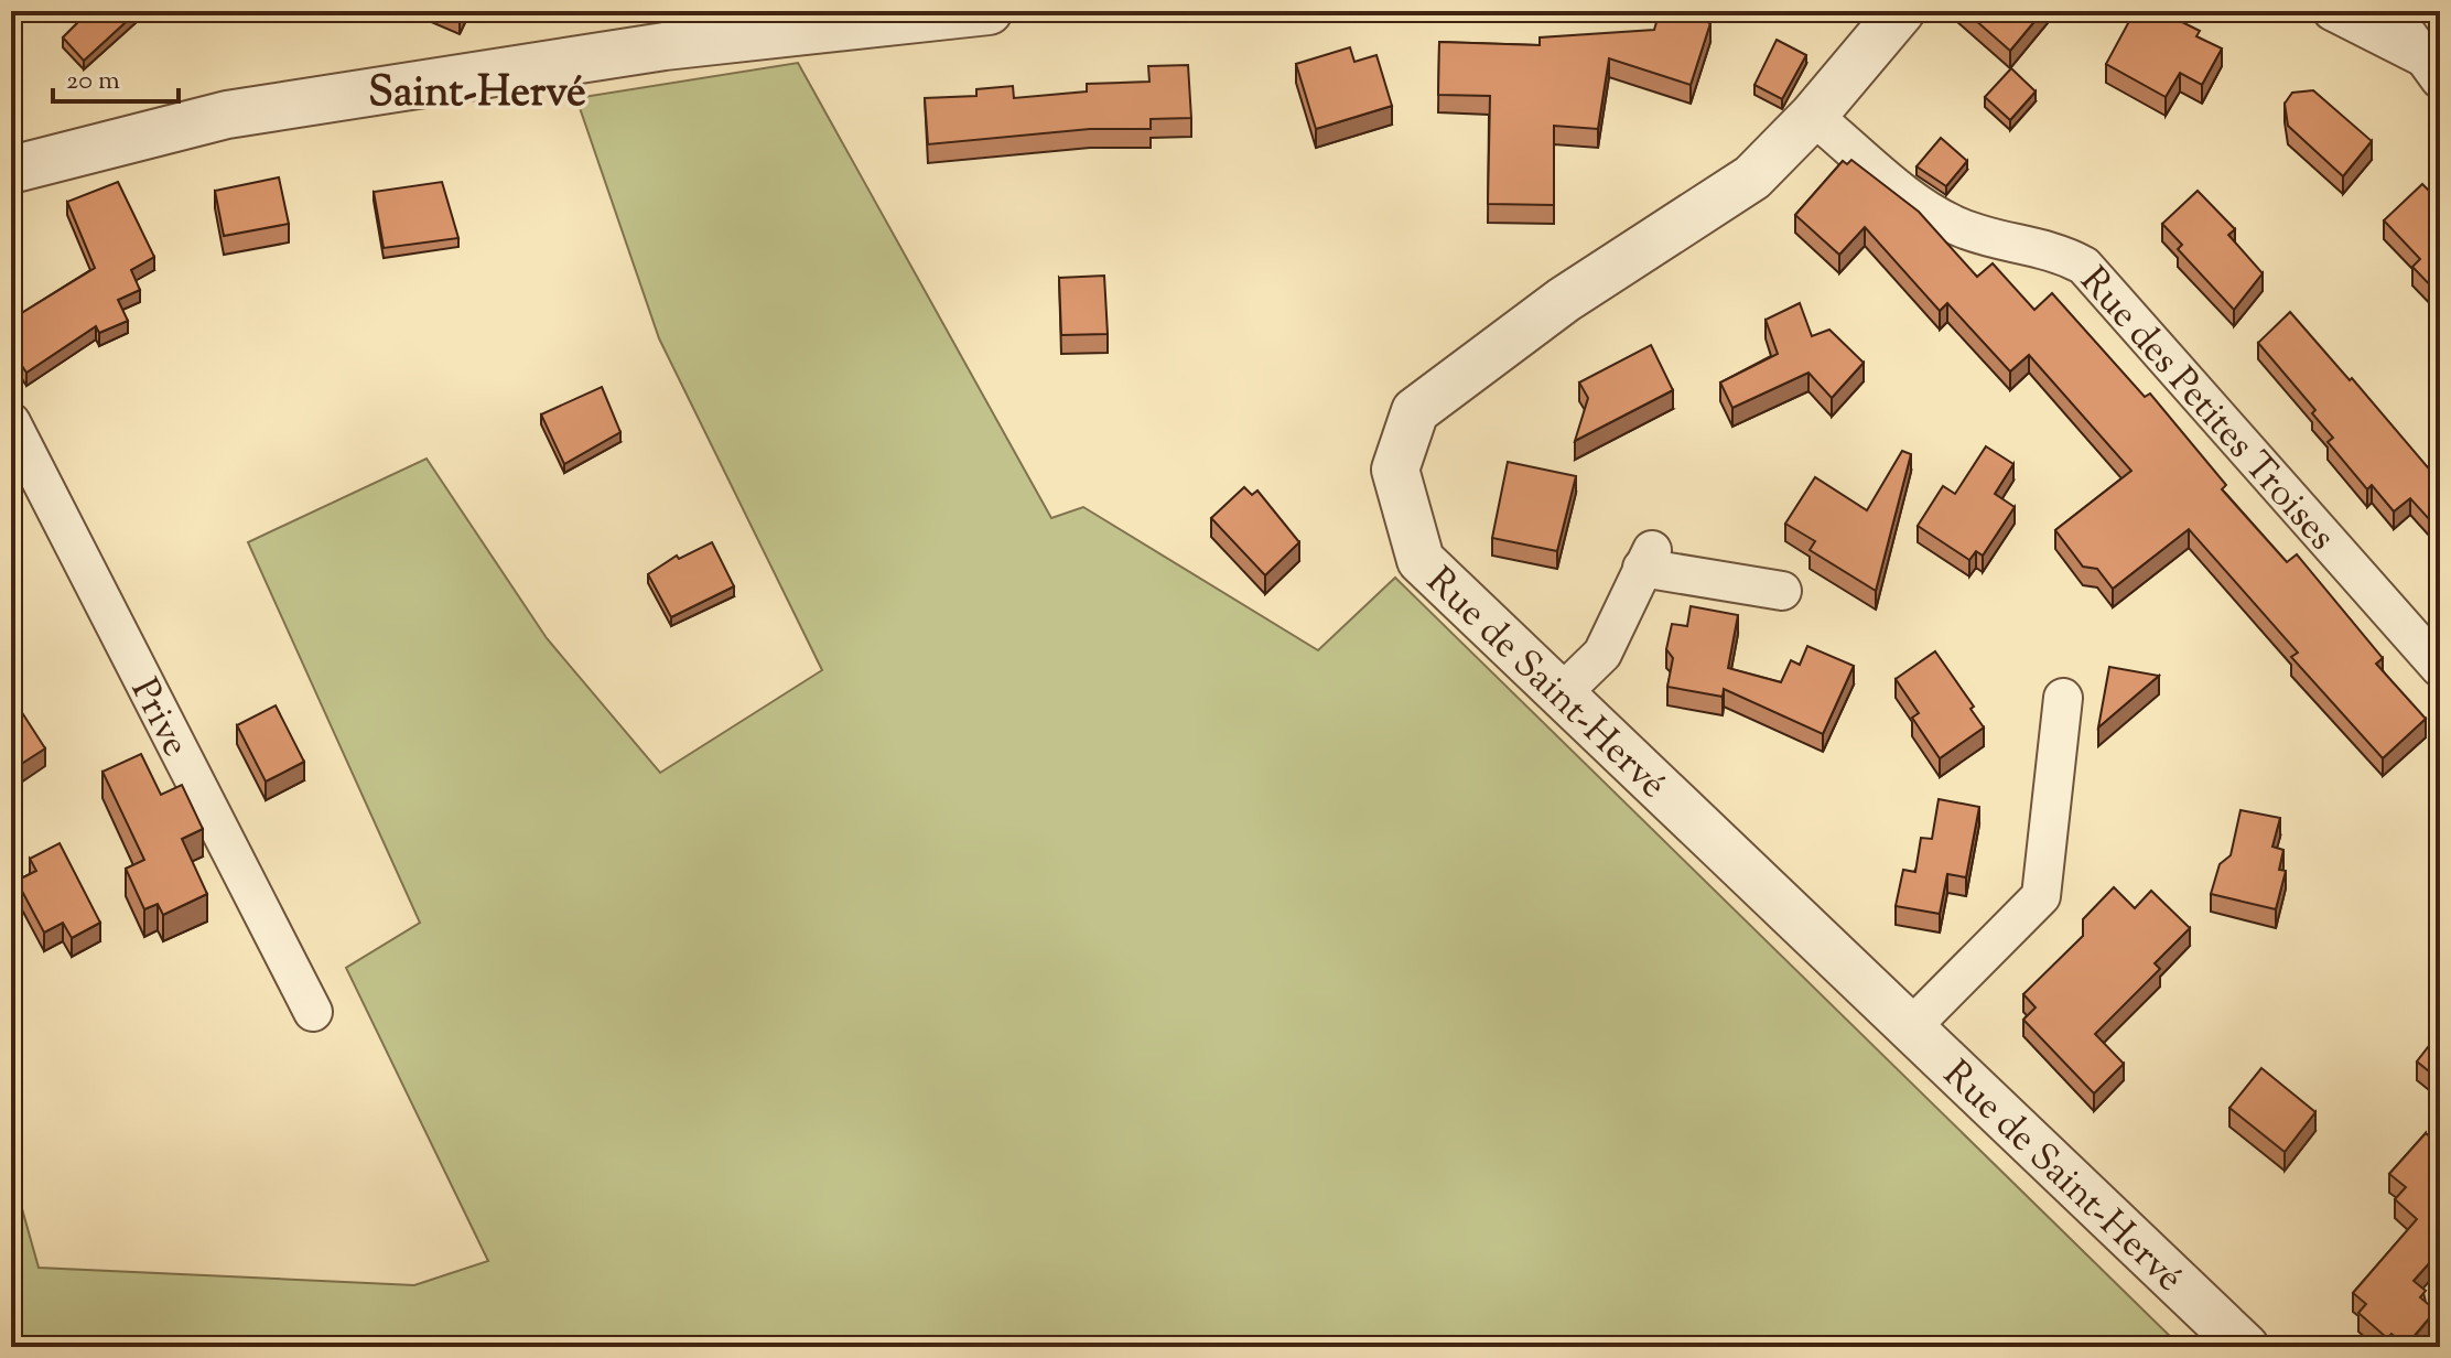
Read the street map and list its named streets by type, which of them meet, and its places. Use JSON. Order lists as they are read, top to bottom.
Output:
{
  "streets": {
    "street": ["Rue des Petites Troises", "Rue de Saint-Hervé", "Prive"]
  },
  "crossings": [
    ["Rue des Petites Troises", "Rue de Saint-Hervé"]
  ],
  "districts": ["Saint-Hervé"],
  "scale_bar": "20 m"
}
